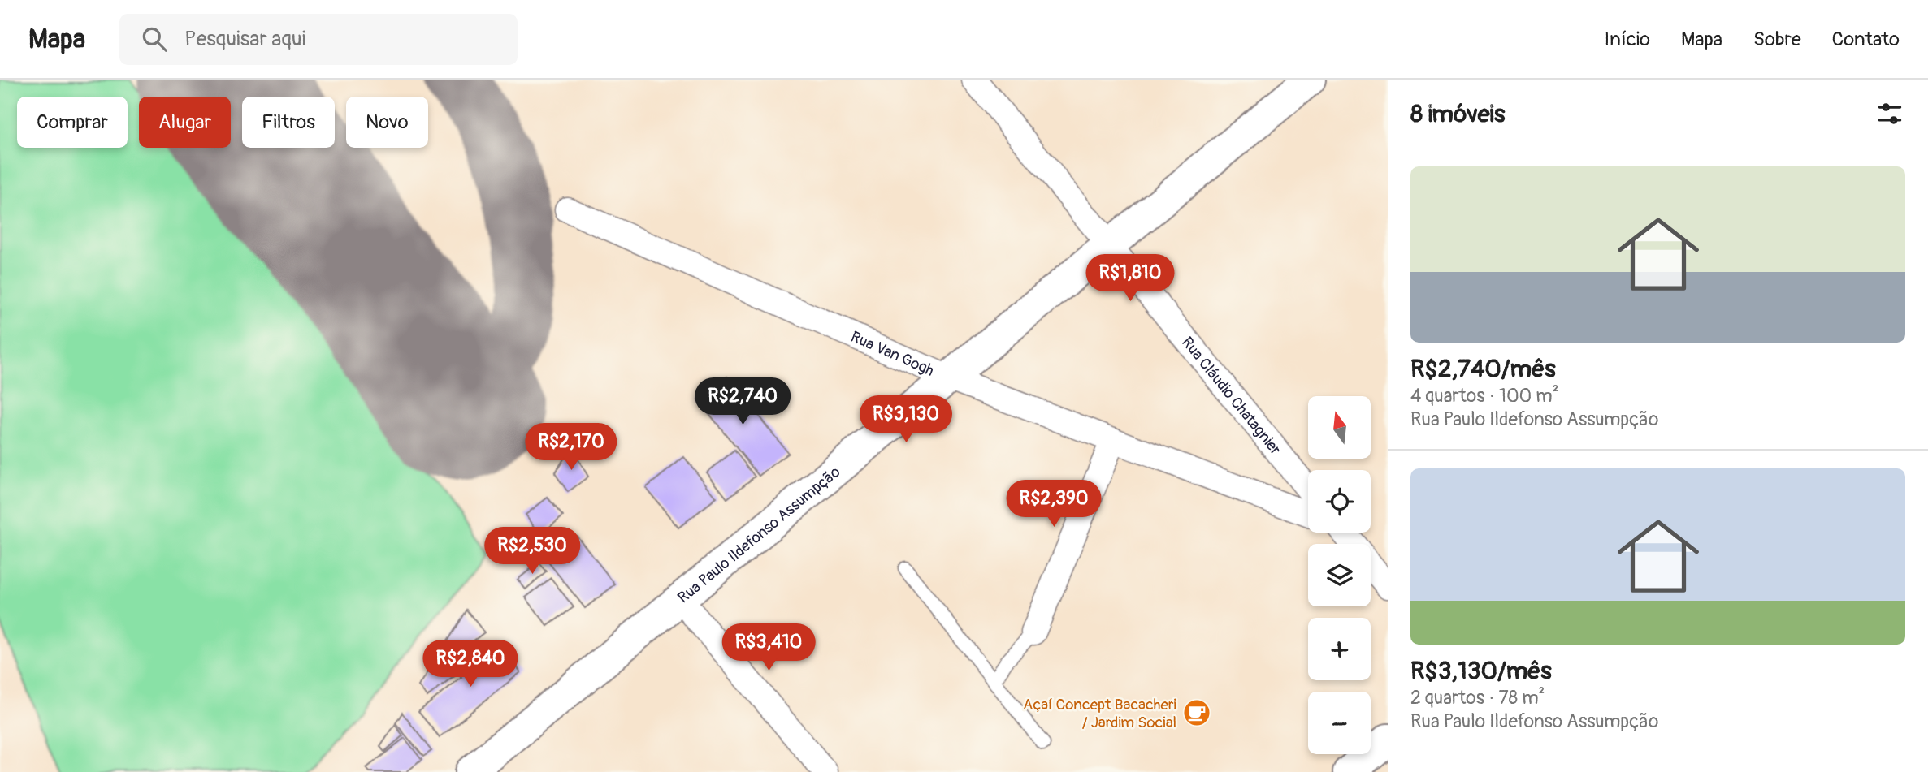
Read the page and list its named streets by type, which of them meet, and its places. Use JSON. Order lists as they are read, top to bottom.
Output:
{
  "streets": {
    "street": ["Rua Van Gogh", "Rua Cláudio Chatagnier", "Rua Paulo Ildefonso Assumpção"]
  },
  "crossings": [
    ["Rua Van Gogh", "Rua Paulo Ildefonso Assumpção"],
    ["Rua Cláudio Chatagnier", "Rua Paulo Ildefonso Assumpção"]
  ],
  "places": {
    "cafe": ["Açaí Concept Bacacheri / Jardim Social"]
  },
  "north": "top",
  "page": {
    "header": "Mapa",
    "search": "Pesquisar aqui",
    "nav": [
      "Início",
      "Mapa",
      "Sobre",
      "Contato"
    ],
    "heading": "8 imóveis",
    "chip": [
      "Comprar",
      "Alugar",
      "Filtros",
      "Novo"
    ],
    "list": [
      {
        "name": "R$2,740/mês",
        "note": "4 quartos · 100 m² · Rua Paulo Ildefonso Assumpção"
      },
      {
        "name": "R$3,130/mês",
        "note": "2 quartos · 78 m² · Rua Paulo Ildefonso Assumpção"
      }
    ],
    "price": [
      "R$1,810",
      "R$2,740",
      "R$3,130",
      "R$2,170",
      "R$2,390",
      "R$2,530",
      "R$3,410",
      "R$2,840"
    ],
    "map_buttons": ["+", "−"]
  }
}
